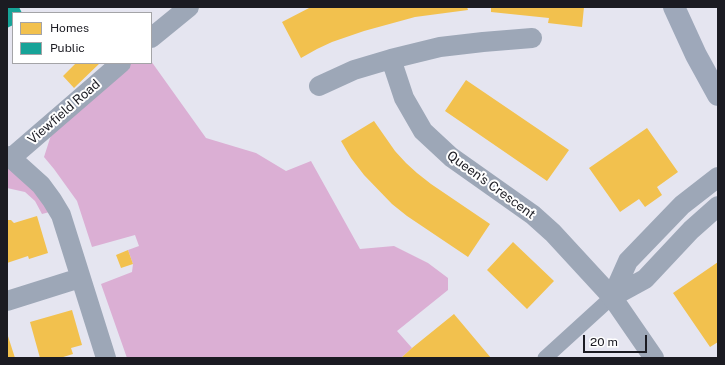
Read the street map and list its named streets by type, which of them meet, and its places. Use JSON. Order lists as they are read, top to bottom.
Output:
{
  "streets": {
    "street": ["Viewfield Road", "Queen's Crescent"]
  },
  "legend": ["Homes", "Public"],
  "scale_bar": "20 m"
}
